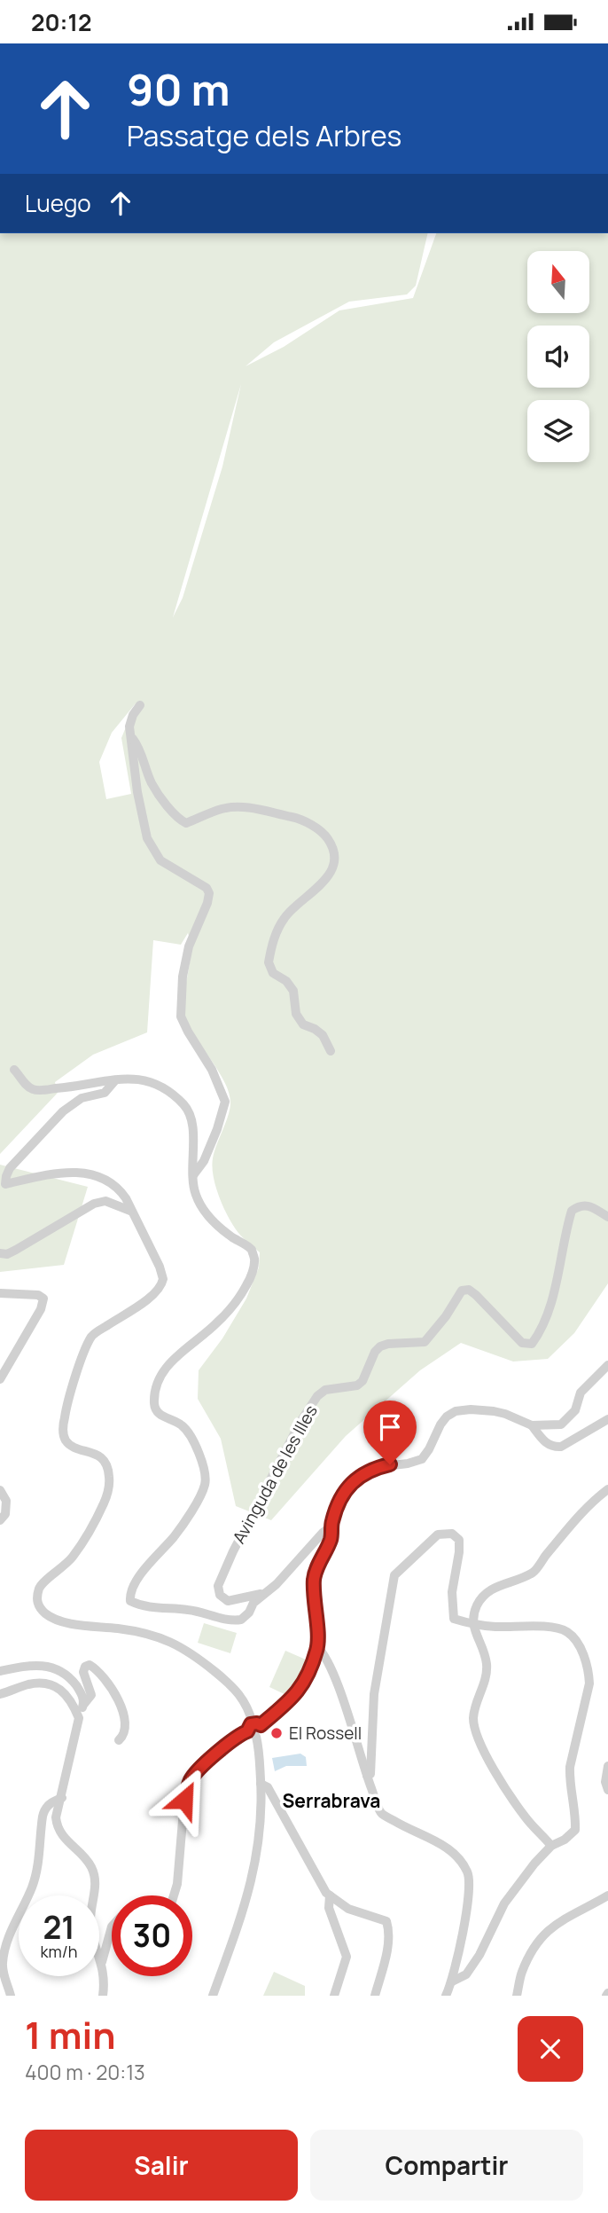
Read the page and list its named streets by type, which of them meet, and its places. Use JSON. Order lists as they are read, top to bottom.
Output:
{
  "streets": {
    "street": ["Avinguda de les Illes"]
  },
  "districts": ["Serrabrava"],
  "places": ["El Rossell"],
  "north": "top",
  "page": {
    "status": "20:12",
    "turn": ["90 m", "Passatge dels Arbres"],
    "then": "Luego",
    "speed": "21 km/h",
    "limit": "30",
    "heading": ["1 min", "400 m · 20:13"],
    "buttons": ["Salir", "Compartir"]
  }
}
